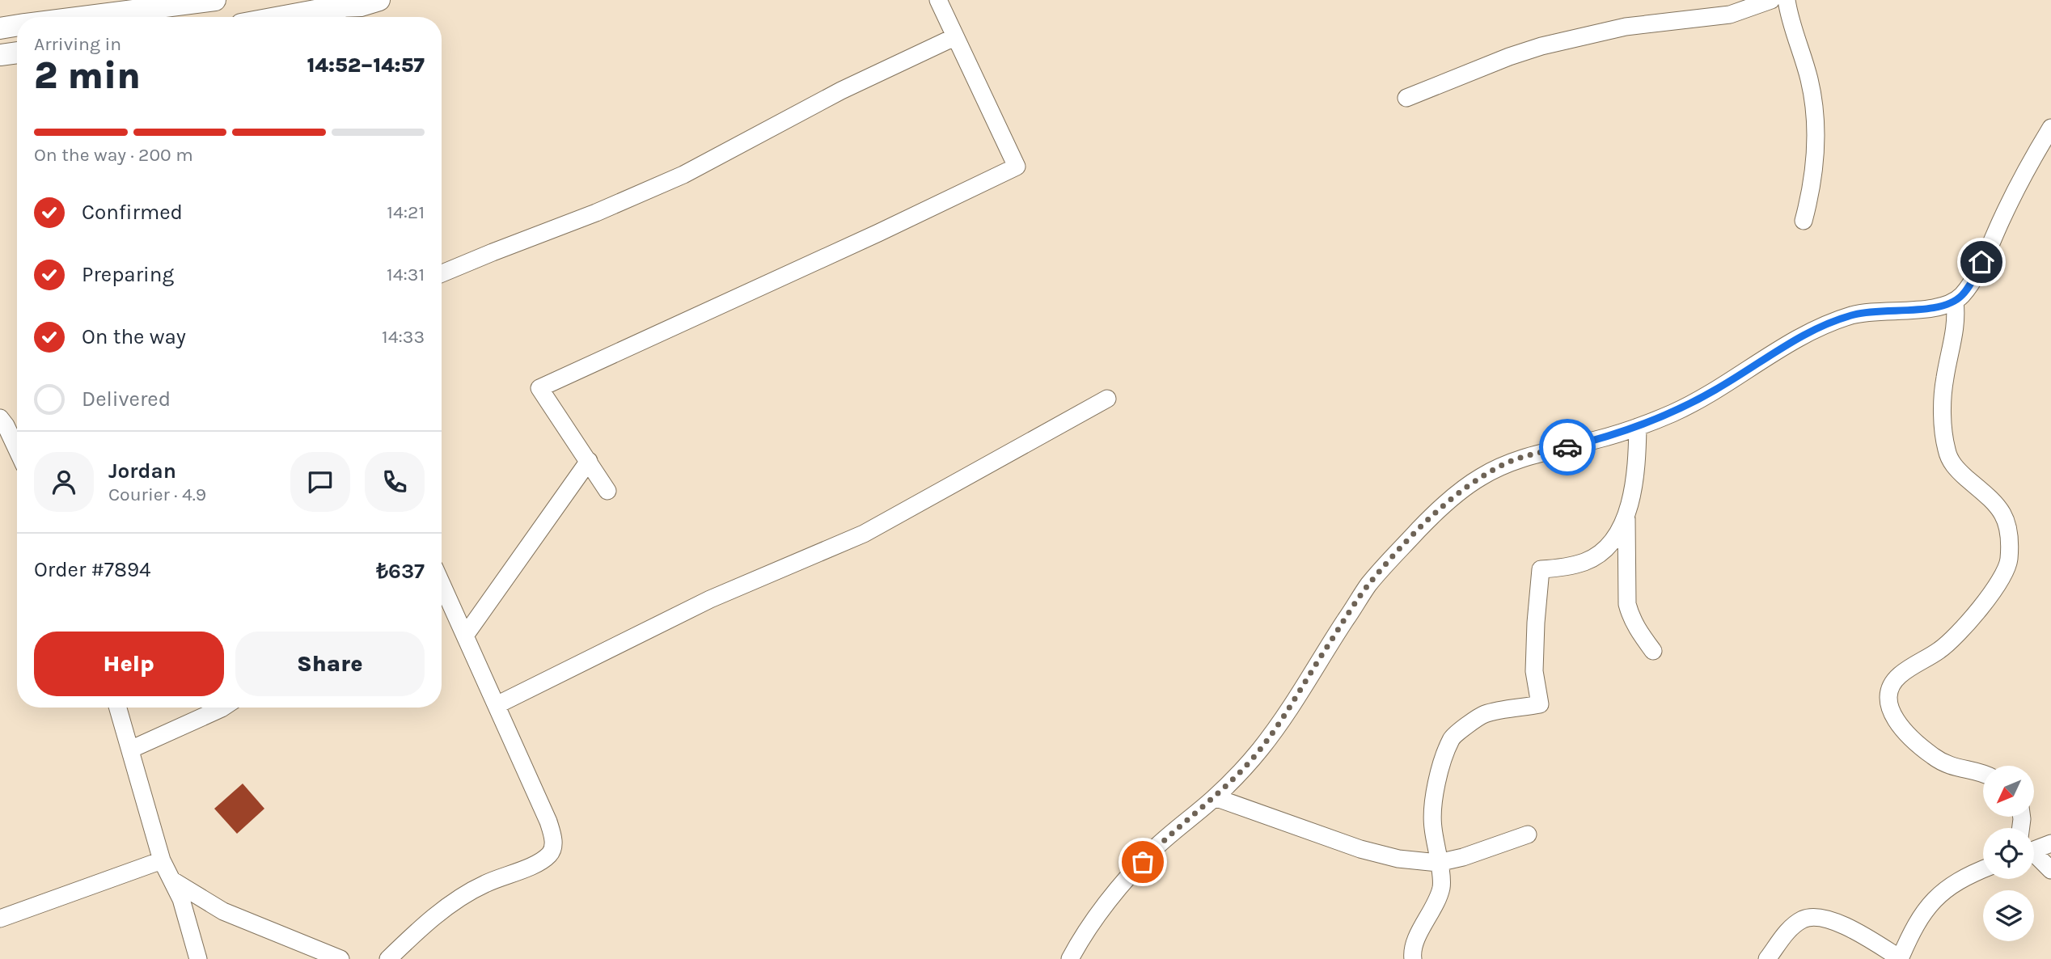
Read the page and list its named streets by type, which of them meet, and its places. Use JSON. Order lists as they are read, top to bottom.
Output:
{
  "north": "bottom left",
  "page": {
    "heading": ["2 min", "Arriving in", "14:52–14:57"],
    "panel": [
      "Jordan",
      "Courier · 4.9",
      "Order #7894",
      "₺637"
    ],
    "bar": "On the way · 200 m",
    "list": [
      ["Confirmed", "14:21"],
      ["Preparing", "14:31"],
      ["On the way", "14:33"],
      "Delivered"
    ],
    "buttons": ["Help", "Share"]
  }
}
